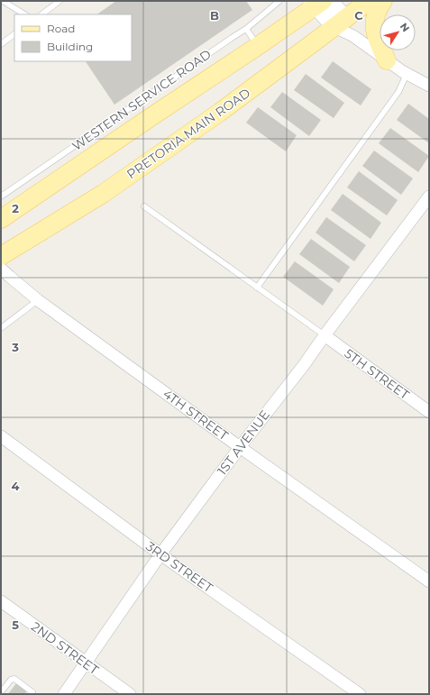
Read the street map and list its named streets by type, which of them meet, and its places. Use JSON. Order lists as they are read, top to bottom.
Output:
{
  "streets": {
    "main road": ["PRETORIA MAIN ROAD"],
    "street": [
      "5TH STREET",
      "4TH STREET",
      "1ST AVENUE",
      "3RD STREET",
      "2ND STREET"
    ],
    "lane": ["WESTERN SERVICE ROAD"]
  },
  "crossings": [
    ["5TH STREET", "1ST AVENUE"],
    ["4TH STREET", "1ST AVENUE"],
    ["1ST AVENUE", "3RD STREET"],
    ["1ST AVENUE", "2ND STREET"]
  ],
  "legend": ["Road", "Building"],
  "north": "top right",
  "grid": {
    "columns": ["B", "C"],
    "rows": [
      "2",
      "3",
      "4",
      "5"
    ]
  }
}
